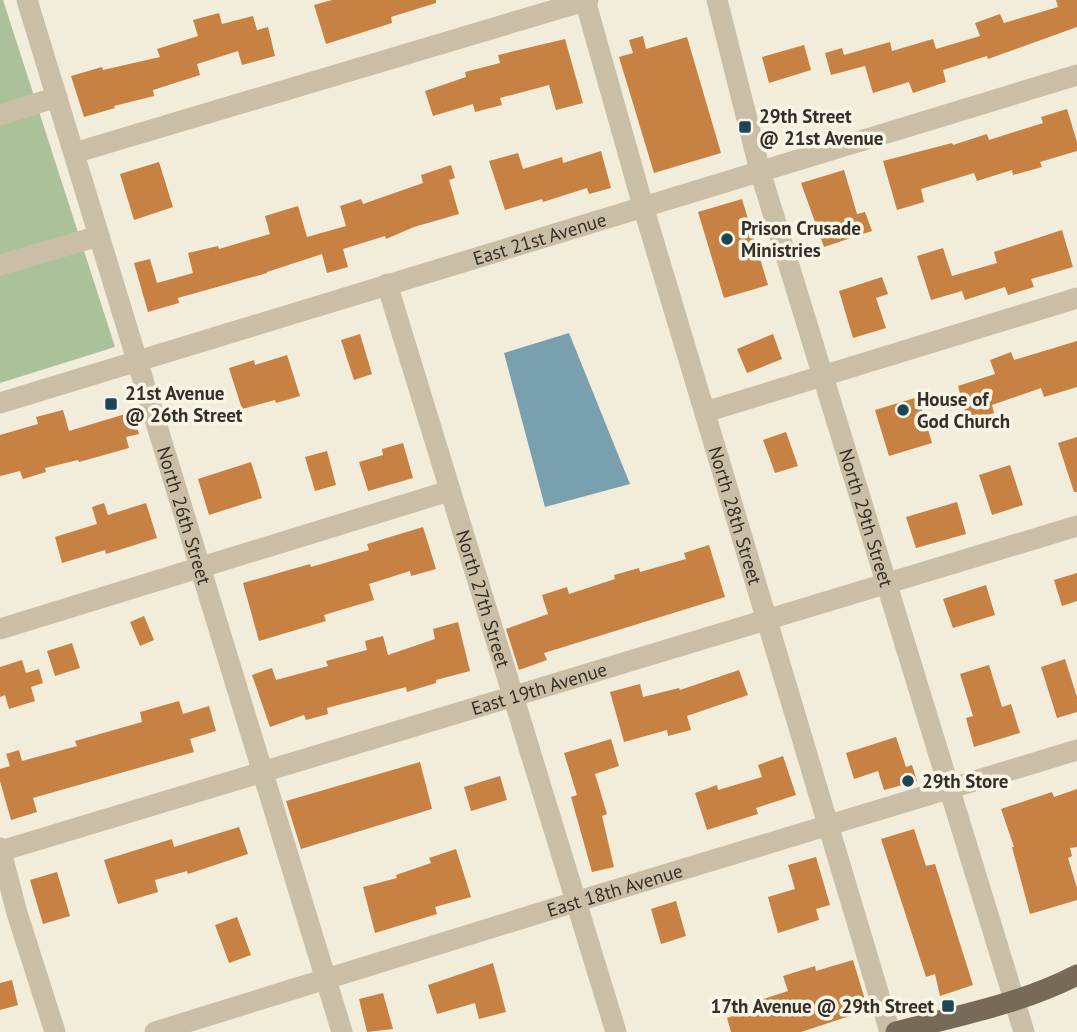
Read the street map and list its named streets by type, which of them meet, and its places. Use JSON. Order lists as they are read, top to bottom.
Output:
{
  "streets": {
    "street": [
      "East 21st Avenue",
      "North 26th Street",
      "North 28th Street",
      "North 29th Street",
      "North 27th Street",
      "East 19th Avenue",
      "East 18th Avenue"
    ]
  },
  "crossings": [
    ["East 21st Avenue", "North 26th Street"],
    ["East 21st Avenue", "North 28th Street"],
    ["East 21st Avenue", "North 29th Street"],
    ["East 21st Avenue", "North 27th Street"],
    ["North 26th Street", "East 19th Avenue"],
    ["North 26th Street", "East 18th Avenue"],
    ["North 28th Street", "East 19th Avenue"],
    ["North 28th Street", "East 18th Avenue"],
    ["North 29th Street", "East 19th Avenue"],
    ["North 29th Street", "East 18th Avenue"],
    ["North 27th Street", "East 19th Avenue"],
    ["North 27th Street", "East 18th Avenue"]
  ],
  "places": {
    "transit": ["29th Street @ 21st Avenue", "21st Avenue @ 26th Street", "17th Avenue @ 29th Street"],
    "other": ["Prison Crusade Ministries", "House of God Church", "29th Store"]
  }
}
